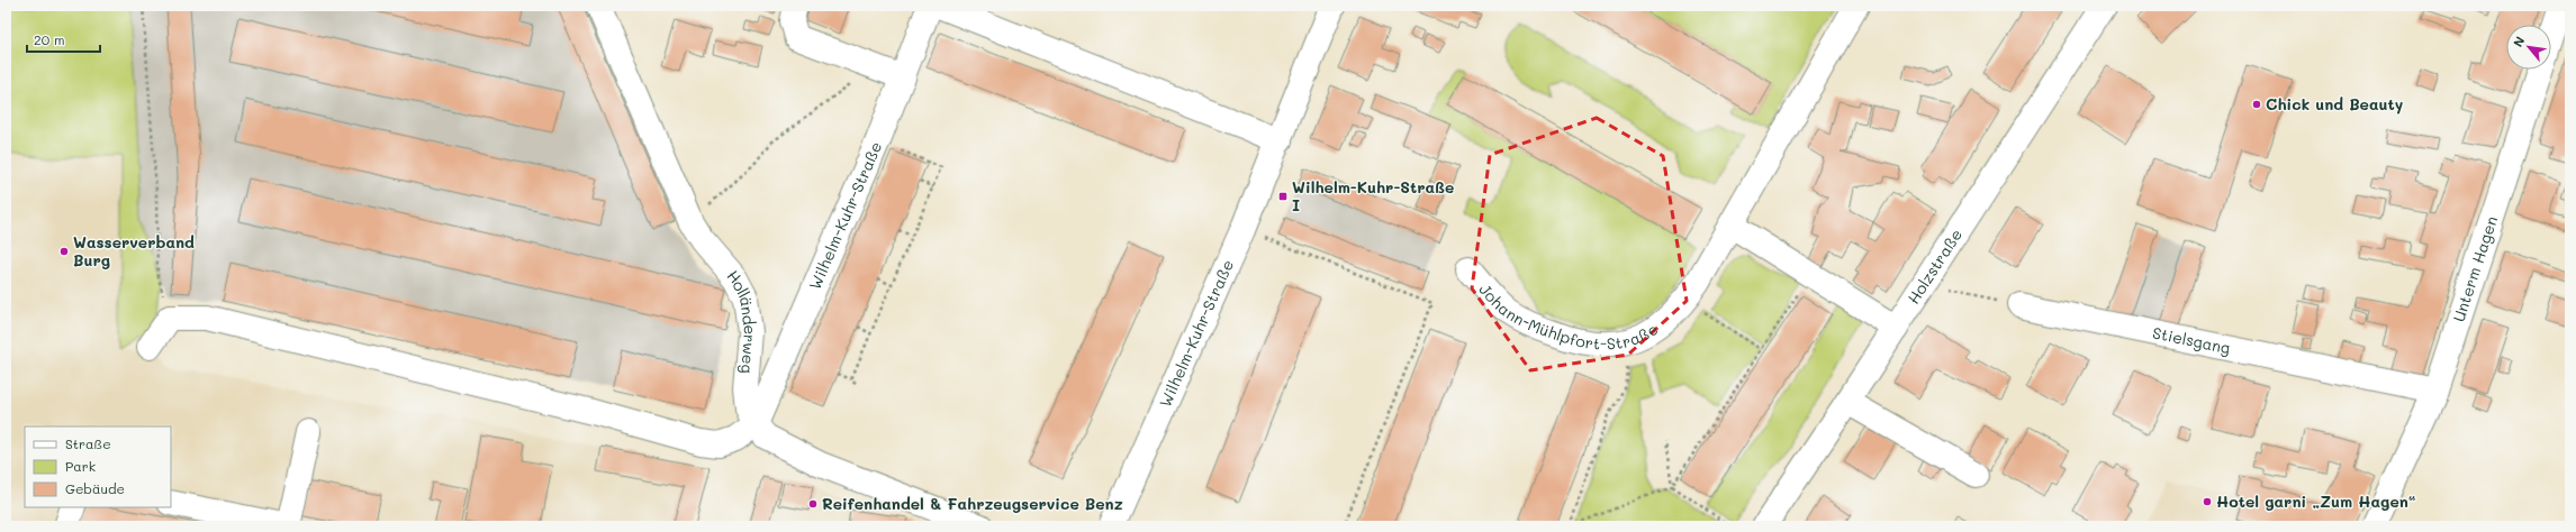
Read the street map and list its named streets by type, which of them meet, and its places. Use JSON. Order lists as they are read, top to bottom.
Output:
{
  "streets": {
    "street": [
      "Wilhelm-Kuhr-Straße",
      "Holzstraße",
      "Unterm Hagen",
      "Johann-Mühlpfort-Straße",
      "Holländerweg",
      "Stielsgang"
    ]
  },
  "crossings": [
    ["Wilhelm-Kuhr-Straße", "Holländerweg"],
    ["Unterm Hagen", "Stielsgang"]
  ],
  "places": {
    "other": [
      "Chick und Beauty",
      "Wasserverband Burg",
      "Hotel garni „Zum Hagen“",
      "Reifenhandel & Fahrzeugservice Benz"
    ],
    "transit": ["Wilhelm-Kuhr-Straße I"]
  },
  "legend": ["Straße", "Park", "Gebäude"],
  "scale_bar": "20 m",
  "north": "top left"
}
